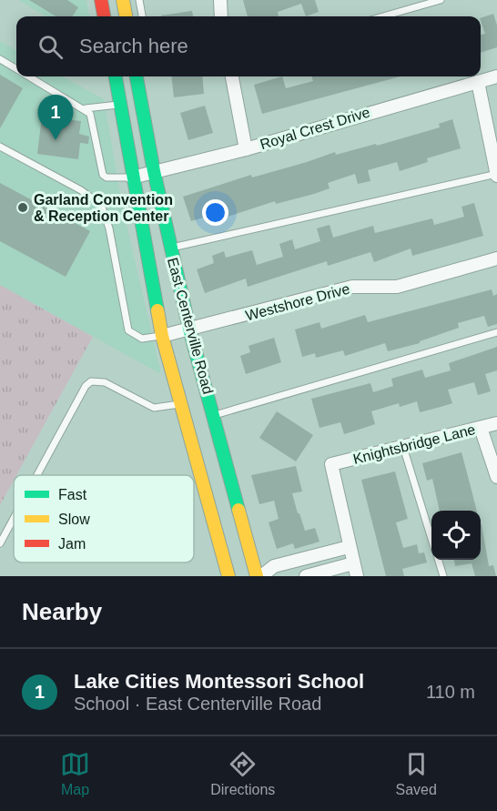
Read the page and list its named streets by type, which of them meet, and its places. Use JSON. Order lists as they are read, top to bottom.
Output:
{
  "streets": {
    "main road": ["East Centerville Road"],
    "street": ["Royal Crest Drive", "Westshore Drive", "Knightsbridge Lane"]
  },
  "crossings": [
    ["Royal Crest Drive", "East Centerville Road"],
    ["Westshore Drive", "East Centerville Road"]
  ],
  "places": ["Garland Convention & Reception Center"],
  "legend": ["Fast", "Slow", "Jam"],
  "page": {
    "search": "Search here",
    "pins": "1",
    "heading": "Nearby",
    "list": [
      {
        "mark": "1",
        "name": "Lake Cities Montessori School",
        "note": "School · East Centerville Road",
        "value": "110 m"
      }
    ],
    "nav": ["Map", "Directions", "Saved"]
  }
}
